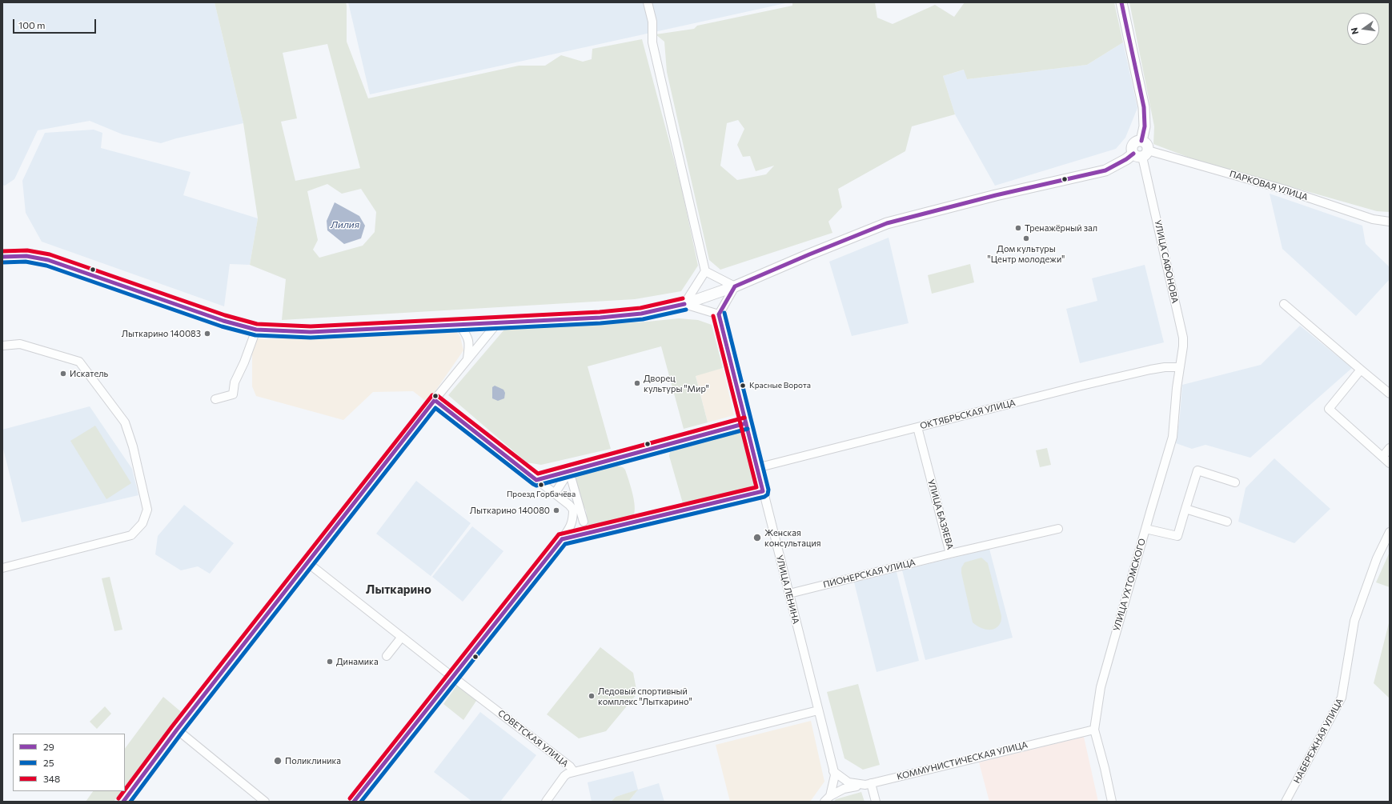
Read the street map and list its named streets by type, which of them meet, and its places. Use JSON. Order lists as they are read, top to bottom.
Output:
{
  "streets": {
    "street": [
      "ПАРКОВАЯ УЛИЦА",
      "УЛИЦА САФОНОВА",
      "ОКТЯБРЬСКАЯ УЛИЦА",
      "УЛИЦА БАЗЯЕВА",
      "ПИОНЕРСКАЯ УЛИЦА",
      "УЛИЦА УХТОМСКОГО",
      "УЛИЦА ЛЕНИНА",
      "СОВЕТСКАЯ УЛИЦА",
      "НАБЕРЕЖНАЯ УЛИЦА",
      "КОММУНИСТИЧЕСКАЯ УЛИЦА"
    ]
  },
  "crossings": [
    ["ПАРКОВАЯ УЛИЦА", "УЛИЦА САФОНОВА"],
    ["УЛИЦА САФОНОВА", "ОКТЯБРЬСКАЯ УЛИЦА"],
    ["УЛИЦА САФОНОВА", "УЛИЦА УХТОМСКОГО"],
    ["ОКТЯБРЬСКАЯ УЛИЦА", "УЛИЦА БАЗЯЕВА"],
    ["ОКТЯБРЬСКАЯ УЛИЦА", "УЛИЦА УХТОМСКОГО"],
    ["ОКТЯБРЬСКАЯ УЛИЦА", "УЛИЦА ЛЕНИНА"],
    ["УЛИЦА БАЗЯЕВА", "ПИОНЕРСКАЯ УЛИЦА"],
    ["ПИОНЕРСКАЯ УЛИЦА", "УЛИЦА ЛЕНИНА"],
    ["УЛИЦА УХТОМСКОГО", "КОММУНИСТИЧЕСКАЯ УЛИЦА"],
    ["УЛИЦА ЛЕНИНА", "СОВЕТСКАЯ УЛИЦА"],
    ["УЛИЦА ЛЕНИНА", "КОММУНИСТИЧЕСКАЯ УЛИЦА"]
  ],
  "districts": ["Лыткарино"],
  "water": ["Лилия"],
  "places": [
    "Тренажёрный зал",
    "Дом культуры \"Центр молодежи\"",
    "Лыткарино 140083",
    "Искатель",
    "Дворец культуры \"Мир\"",
    "Красные Ворота",
    "Проезд Горбачёва",
    "Лыткарино 140080",
    "Женская консультация",
    "Динамика",
    "Ледовый спортивный комплекс \"Лыткарино\"",
    "Поликлиника"
  ],
  "lines": ["transit line 29", "transit line 348", "transit line 25"],
  "legend": ["29", "25", "348"],
  "scale_bar": "100 m",
  "north": "left"
}
